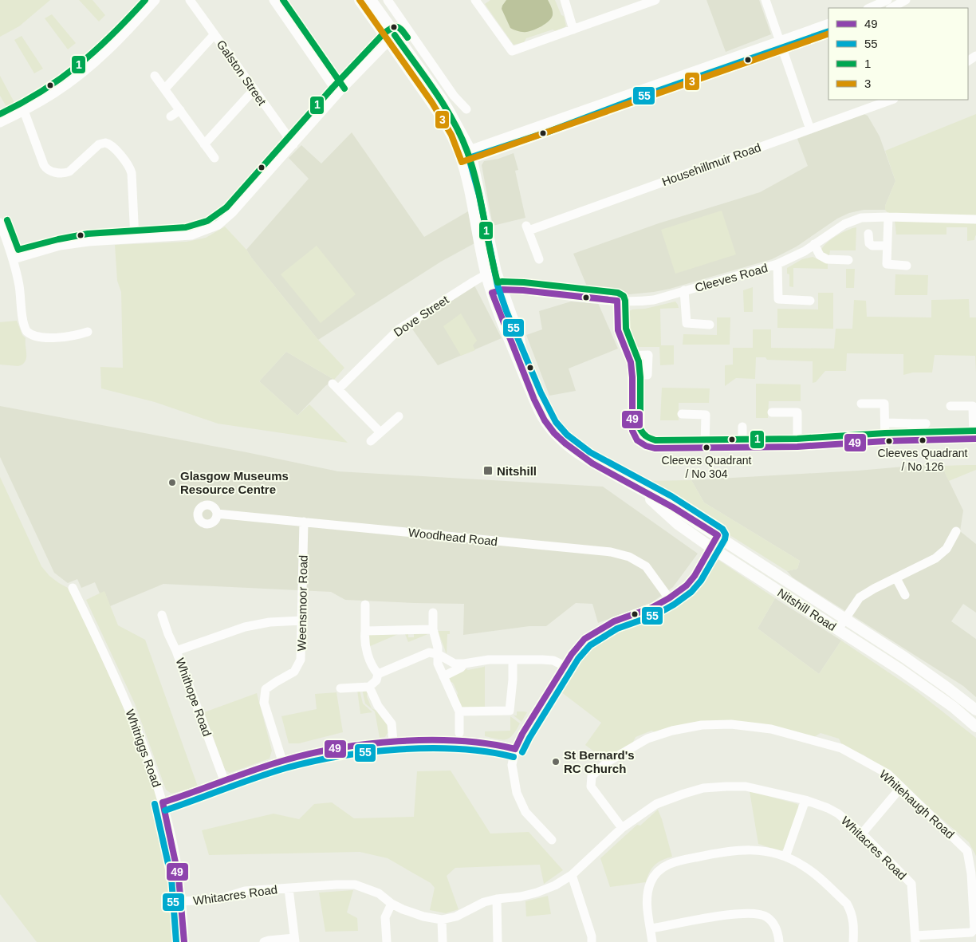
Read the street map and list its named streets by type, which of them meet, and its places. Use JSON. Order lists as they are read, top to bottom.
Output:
{
  "streets": {
    "main road": ["Nitshill Road"],
    "street": [
      "Galston Street",
      "Househillmuir Road",
      "Cleeves Road",
      "Dove Street",
      "Woodhead Road",
      "Weensmoor Road",
      "Whithope Road",
      "Whitriggs Road",
      "Whitehaugh Road",
      "Whitacres Road"
    ]
  },
  "crossings": [
    ["Cleeves Road", "Nitshill Road"],
    ["Dove Street", "Nitshill Road"],
    ["Woodhead Road", "Weensmoor Road"],
    ["Whitriggs Road", "Whitacres Road"],
    ["Whitehaugh Road", "Whitacres Road"]
  ],
  "places": {
    "other": [
      "Cleeves Quadrant / No 126",
      "Cleeves Quadrant / No 304",
      "Glasgow Museums Resource Centre",
      "St Bernard's RC Church"
    ],
    "transit": ["Nitshill"]
  },
  "lines": [
    "transit line 1",
    "transit line 3",
    "transit line 55",
    "transit line 49"
  ],
  "legend": [
    "49",
    "55",
    "1",
    "3"
  ]
}
